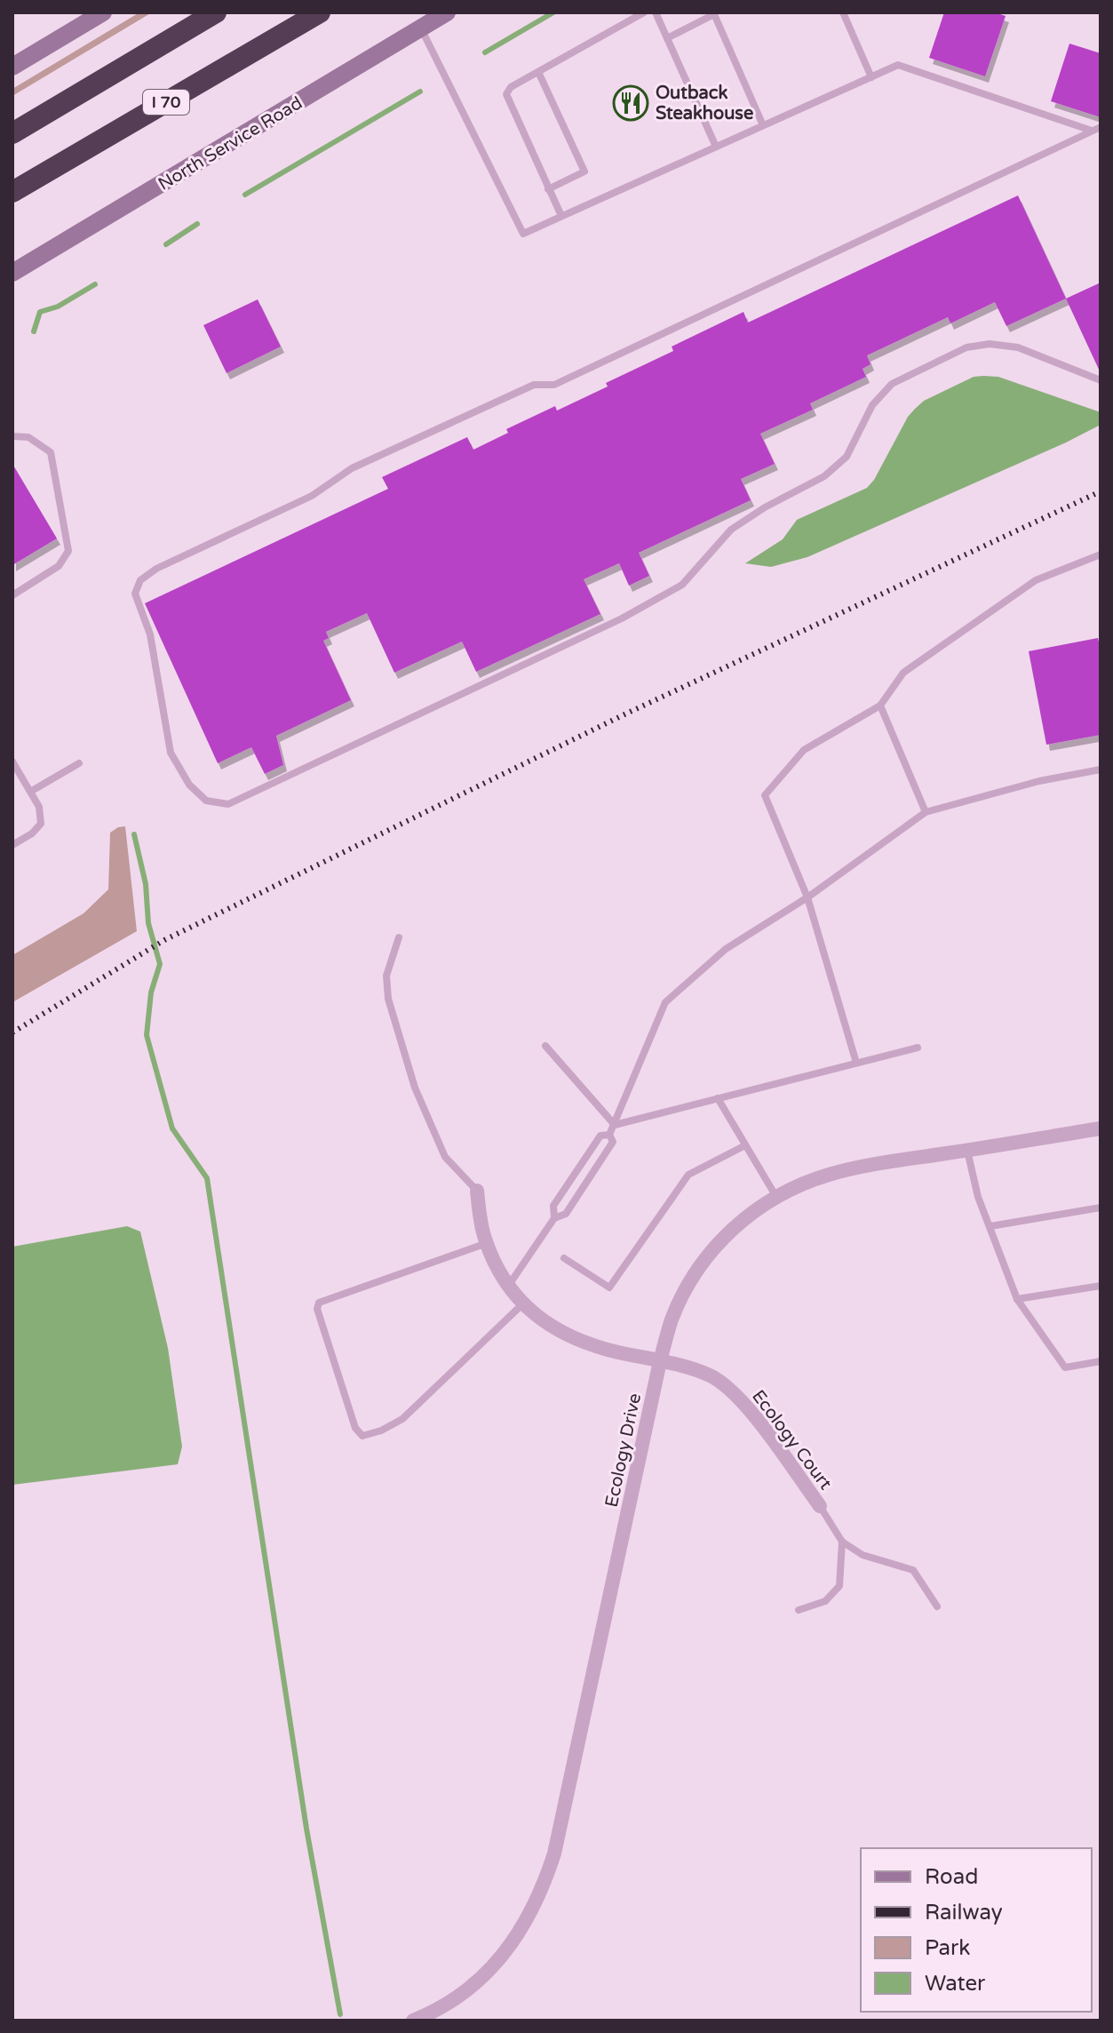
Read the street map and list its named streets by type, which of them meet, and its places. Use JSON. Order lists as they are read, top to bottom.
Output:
{
  "streets": {
    "highway": ["I 70"],
    "street": ["North Service Road", "Ecology Court", "Ecology Drive"]
  },
  "crossings": [
    ["Ecology Court", "Ecology Drive"]
  ],
  "places": {
    "restaurant": ["Outback Steakhouse"]
  },
  "legend": [
    "Road",
    "Railway",
    "Park",
    "Water"
  ]
}
